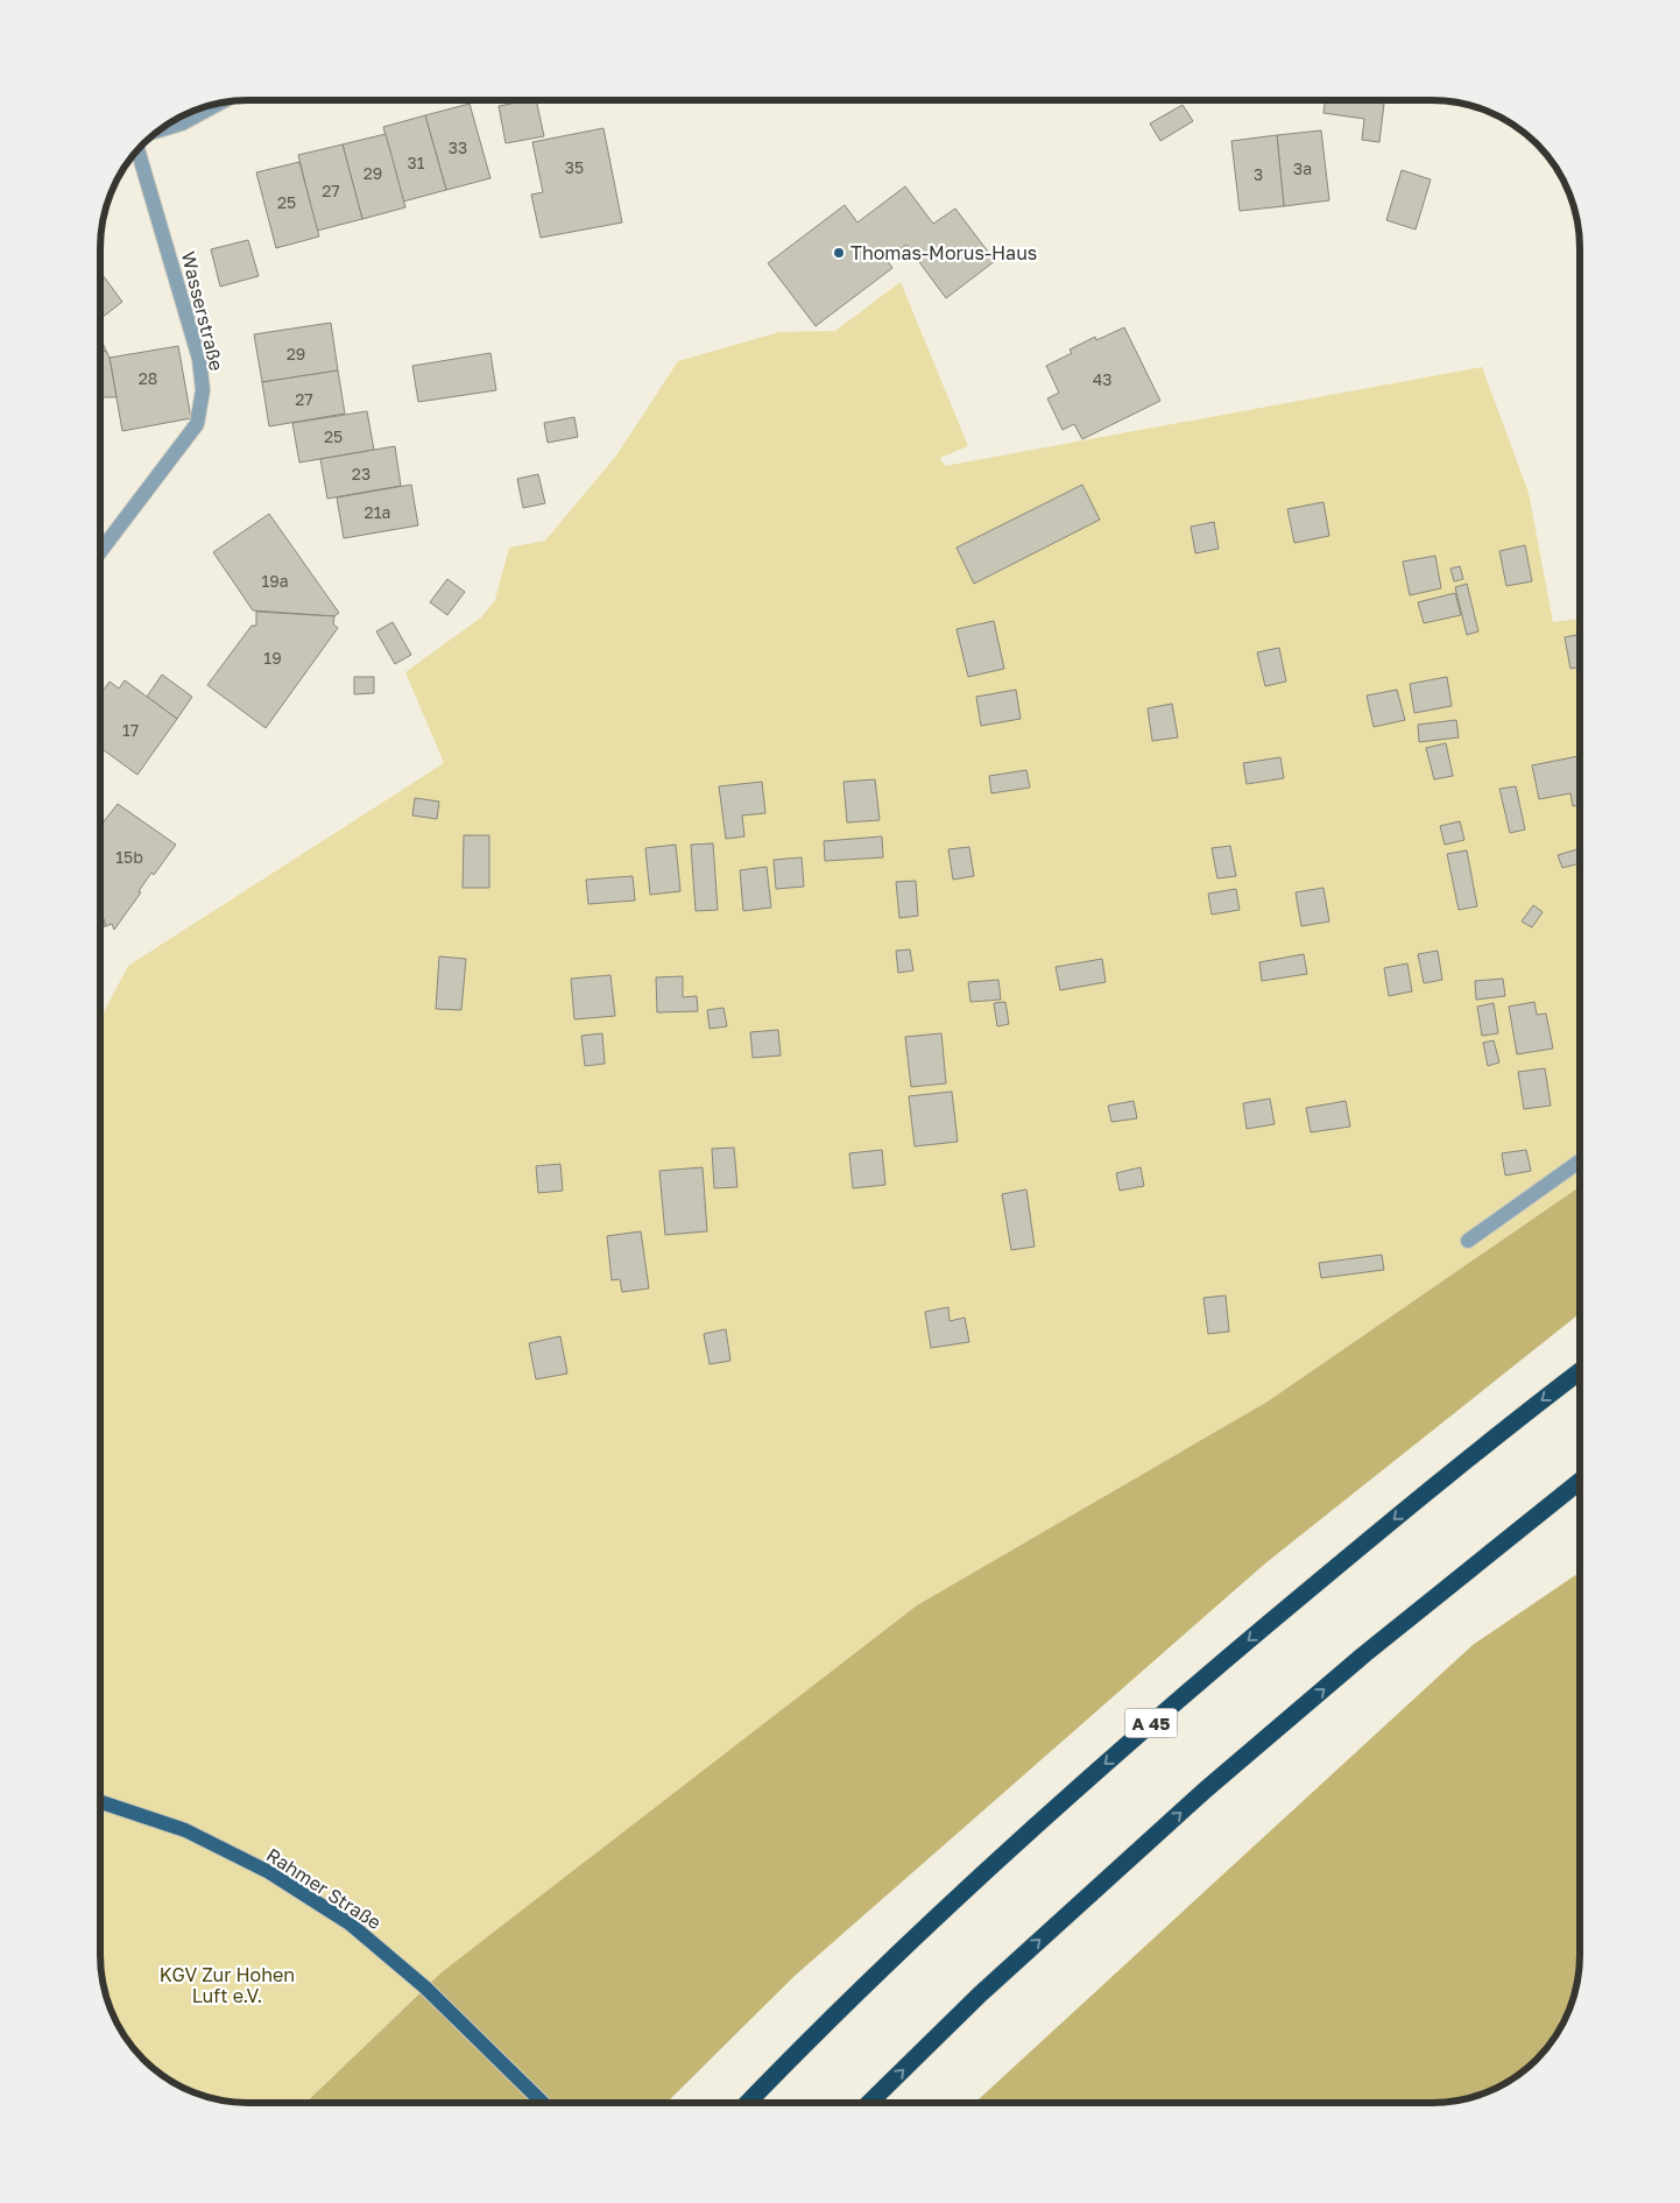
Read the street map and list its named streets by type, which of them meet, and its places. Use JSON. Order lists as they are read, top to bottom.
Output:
{
  "streets": {
    "highway": ["A 45"],
    "main road": ["Rahmer Straße"],
    "street": ["Wasserstraße"]
  },
  "parks": ["KGV Zur Hohen Luft e.V."],
  "places": ["Thomas-Morus-Haus"],
  "house_numbers": [
    "33",
    "31",
    "35",
    "3a",
    "29",
    "3",
    "27",
    "25",
    "29",
    "28",
    "43",
    "27",
    "25",
    "23",
    "21a",
    "19a",
    "19",
    "17",
    "15b"
  ]
}
